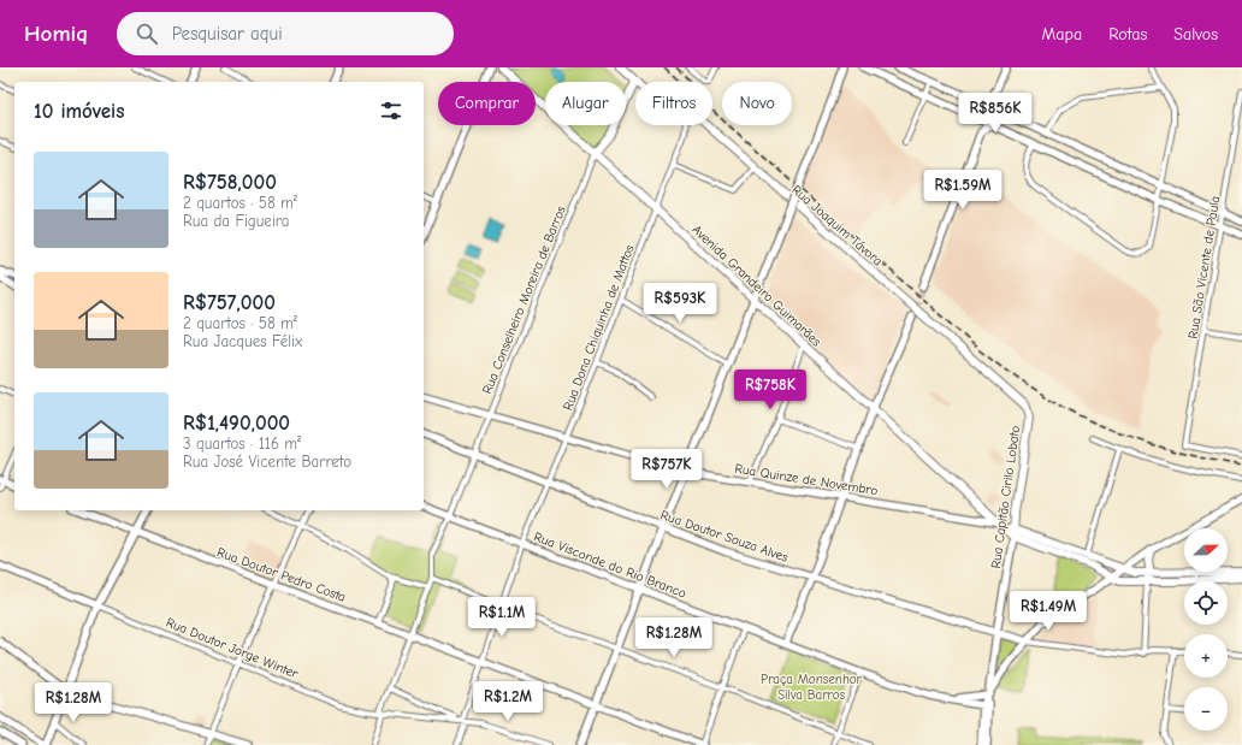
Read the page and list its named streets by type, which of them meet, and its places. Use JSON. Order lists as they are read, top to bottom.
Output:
{
  "streets": {
    "main road": [
      "Rua Joaquim Távora",
      "Avenida Grandeiro Guimarães",
      "Rua Quinze de Novembro",
      "Rua Capitão Cirilo Lobato",
      "Rua Doutor Souza Alves",
      "Rua Visconde do Rio Branco",
      "Rua Doutor Pedro Costa",
      "Rua Doutor Jorge Winter"
    ],
    "street": ["Rua São Vicente de Paula", "Rua Conselheiro Moreira de Barros", "Rua Dona Chiquinha de Mattos"]
  },
  "crossings": [
    ["Rua Joaquim Távora", "Rua Capitão Cirilo Lobato"],
    ["Avenida Grandeiro Guimarães", "Rua Conselheiro Moreira de Barros"],
    ["Avenida Grandeiro Guimarães", "Rua Dona Chiquinha de Mattos"],
    ["Avenida Grandeiro Guimarães", "Rua Quinze de Novembro"],
    ["Rua Conselheiro Moreira de Barros", "Rua Quinze de Novembro"],
    ["Rua Conselheiro Moreira de Barros", "Rua Doutor Souza Alves"],
    ["Rua Conselheiro Moreira de Barros", "Rua Visconde do Rio Branco"],
    ["Rua Dona Chiquinha de Mattos", "Rua Quinze de Novembro"],
    ["Rua Dona Chiquinha de Mattos", "Rua Doutor Souza Alves"],
    ["Rua Dona Chiquinha de Mattos", "Rua Visconde do Rio Branco"],
    ["Rua Dona Chiquinha de Mattos", "Rua Doutor Pedro Costa"],
    ["Rua Dona Chiquinha de Mattos", "Rua Doutor Jorge Winter"],
    ["Rua Quinze de Novembro", "Rua Capitão Cirilo Lobato"],
    ["Rua Capitão Cirilo Lobato", "Rua Doutor Souza Alves"],
    ["Rua Capitão Cirilo Lobato", "Rua Visconde do Rio Branco"]
  ],
  "parks": ["Praça Monsenhor Silva Barros"],
  "north": "right",
  "page": {
    "header": "Homiq",
    "search": "Pesquisar aqui",
    "nav": ["Mapa", "Rotas", "Salvos"],
    "chip": [
      "Comprar",
      "Alugar",
      "Filtros",
      "Novo"
    ],
    "heading": "10 imóveis",
    "price": [
      "R$856K",
      "R$1.59M",
      "R$593K",
      "R$758K",
      "R$757K",
      "R$1.49M",
      "R$1.1M",
      "R$1.28M",
      "R$1.2M",
      "R$1.28M"
    ],
    "list": [
      {
        "name": "R$758,000",
        "note": "2 quartos · 58 m² · Rua da Figueira"
      },
      {
        "name": "R$757,000",
        "note": "2 quartos · 58 m² · Rua Jacques Félix"
      },
      {
        "name": "R$1,490,000",
        "note": "3 quartos · 116 m² · Rua José Vicente Barreto"
      }
    ],
    "map_buttons": ["+", "−"]
  }
}
